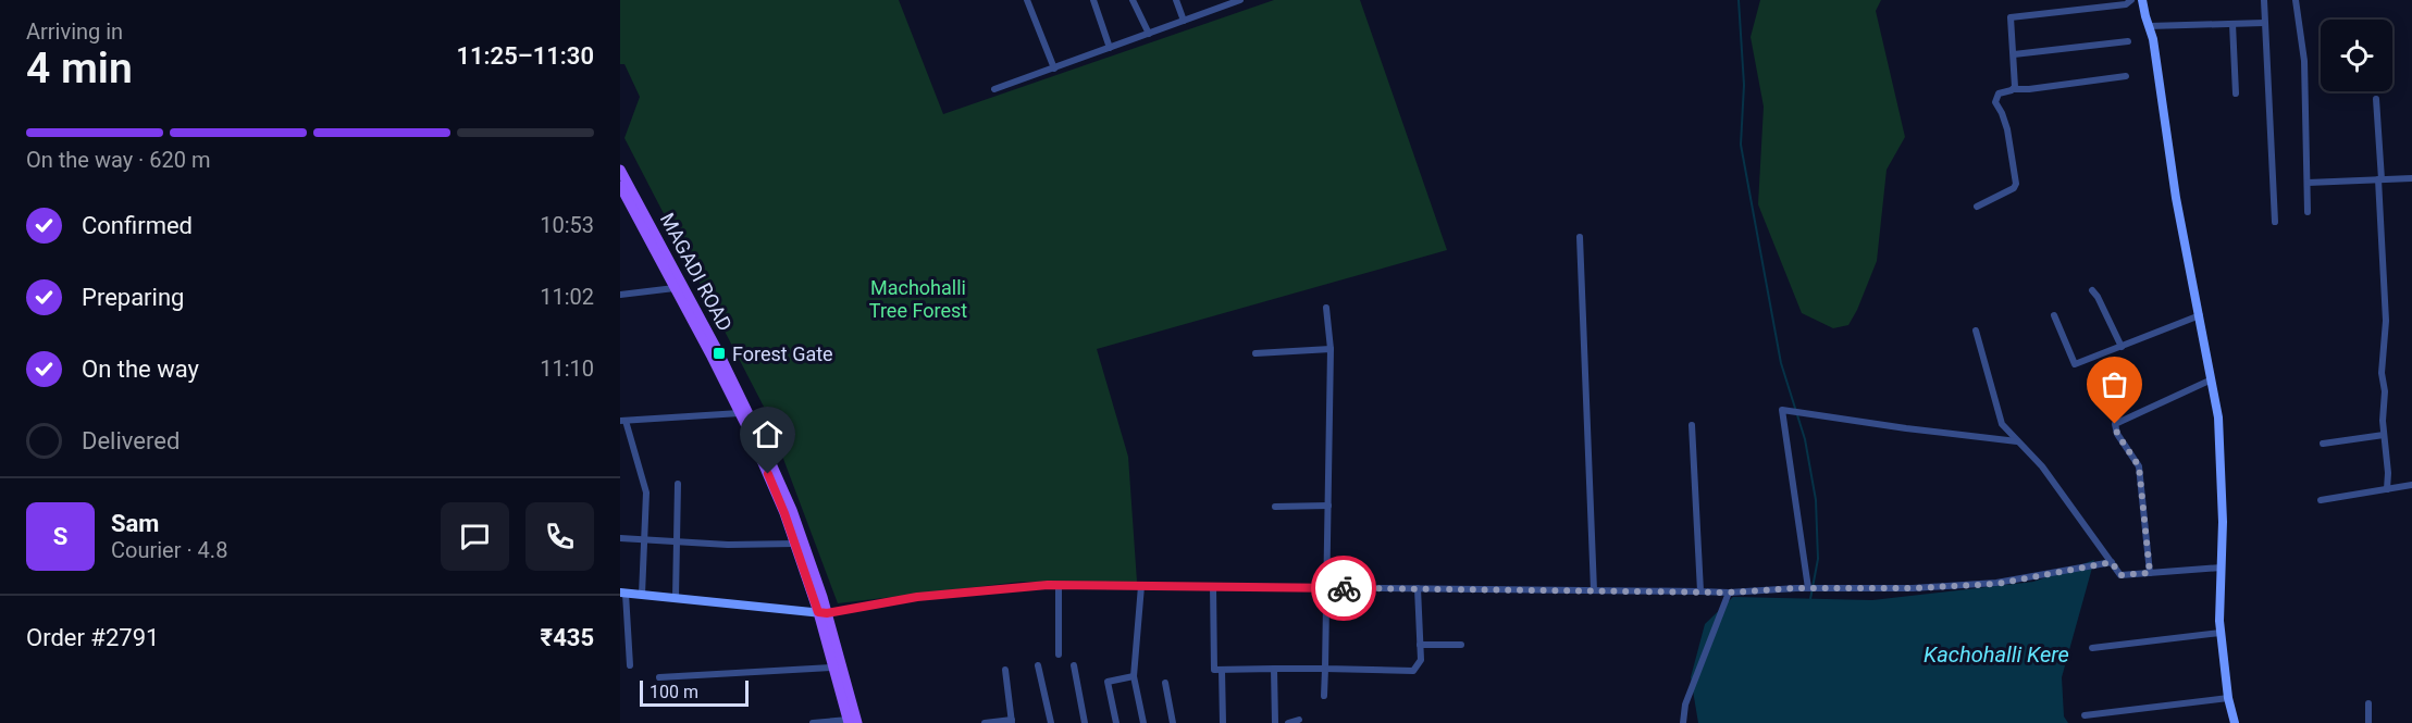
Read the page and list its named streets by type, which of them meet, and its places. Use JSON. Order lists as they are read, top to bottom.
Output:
{
  "streets": {
    "main road": ["MAGADI ROAD"]
  },
  "water": ["Kachohalli Kere"],
  "parks": ["Machohalli Tree Forest"],
  "places": {
    "transit": ["Forest Gate"]
  },
  "scale_bar": "100 m",
  "page": {
    "heading": ["4 min", "Arriving in", "11:25–11:30"],
    "panel": [
      "Sam",
      "Courier · 4.8",
      "Order #2791",
      "₹435"
    ],
    "bar": "On the way · 620 m",
    "list": [
      ["Confirmed", "10:53"],
      ["Preparing", "11:02"],
      ["On the way", "11:10"],
      "Delivered"
    ],
    "round": "S",
    "scale": "100 m"
  }
}
